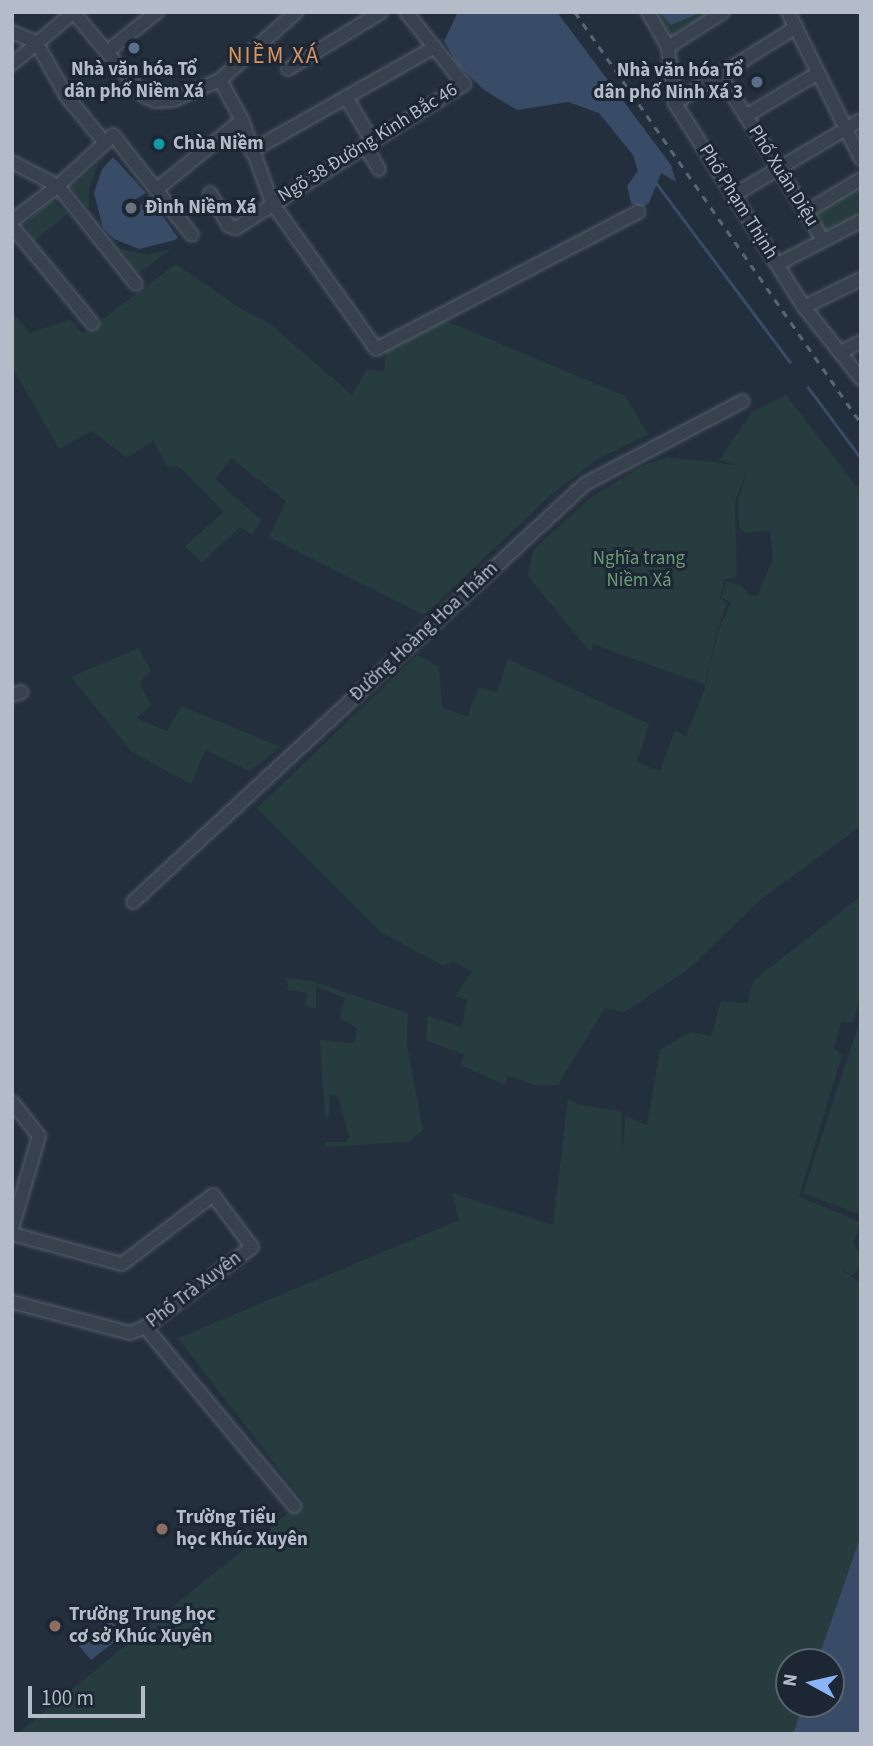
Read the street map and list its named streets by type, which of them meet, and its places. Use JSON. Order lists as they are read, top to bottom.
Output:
{
  "streets": {
    "street": [
      "Ngõ 38 Đường Kinh Bắc 46",
      "Phố Xuân Diệu",
      "Phố Phạm Thịnh",
      "Đường Hoàng Hoa Thám",
      "Phố Trà Xuyên"
    ]
  },
  "districts": ["NIỀM XÁ"],
  "parks": ["Nghĩa trang Niềm Xá"],
  "places": [
    "Nhà văn hóa Tổ dân phố Niềm Xá",
    "Nhà văn hóa Tổ dân phố Ninh Xá 3",
    "Chùa Niềm",
    "Đình Niềm Xá",
    "Trường Tiểu học Khúc Xuyên",
    "Trường Trung học cơ sở Khúc Xuyên"
  ],
  "scale_bar": "100 m",
  "north": "left"
}
